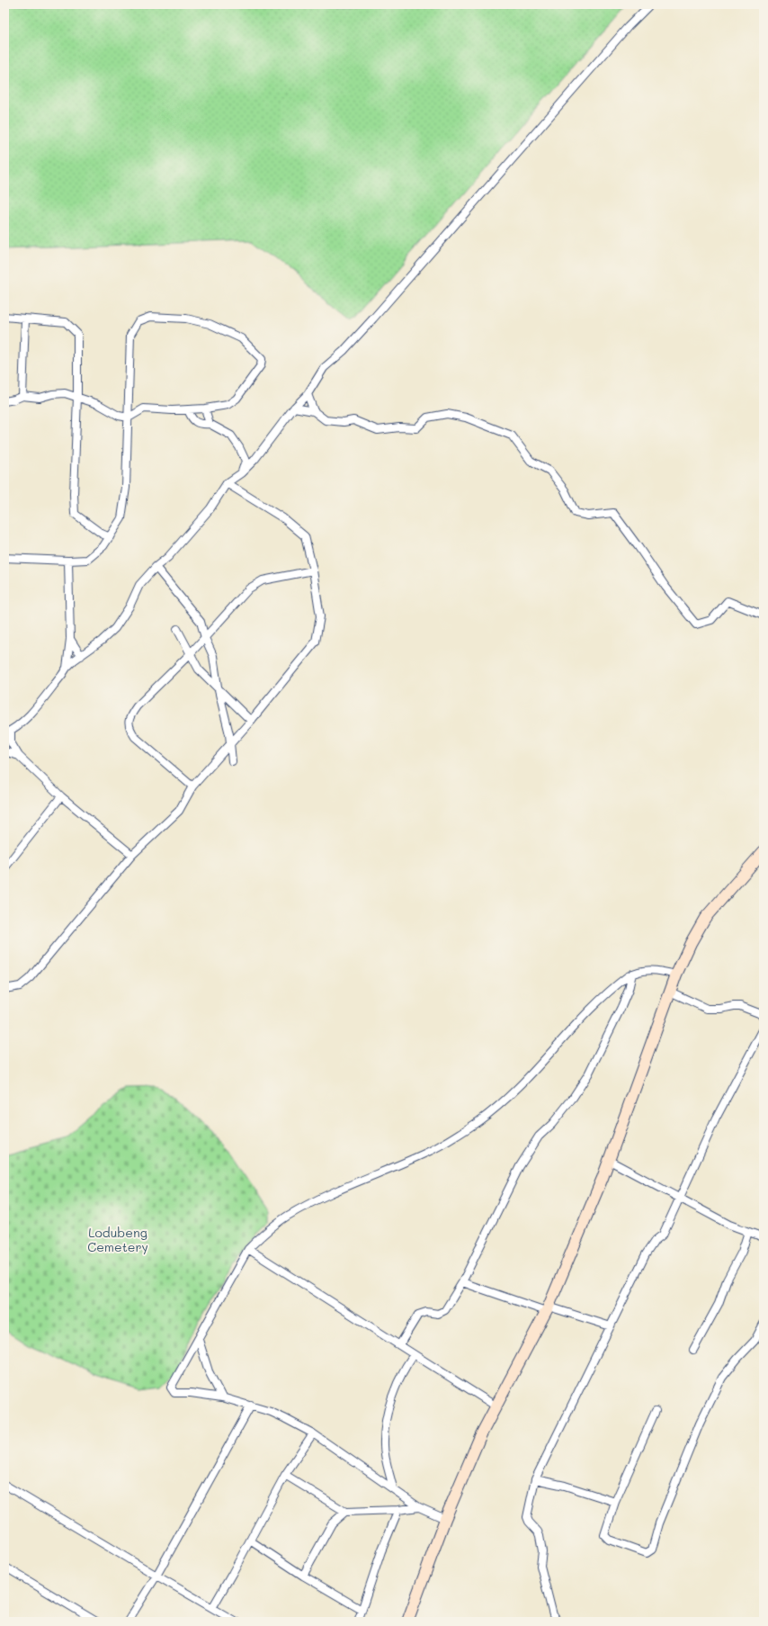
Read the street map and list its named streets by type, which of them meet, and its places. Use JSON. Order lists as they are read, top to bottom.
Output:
{
  "parks": ["Lodubeng Cemetery"]
}
